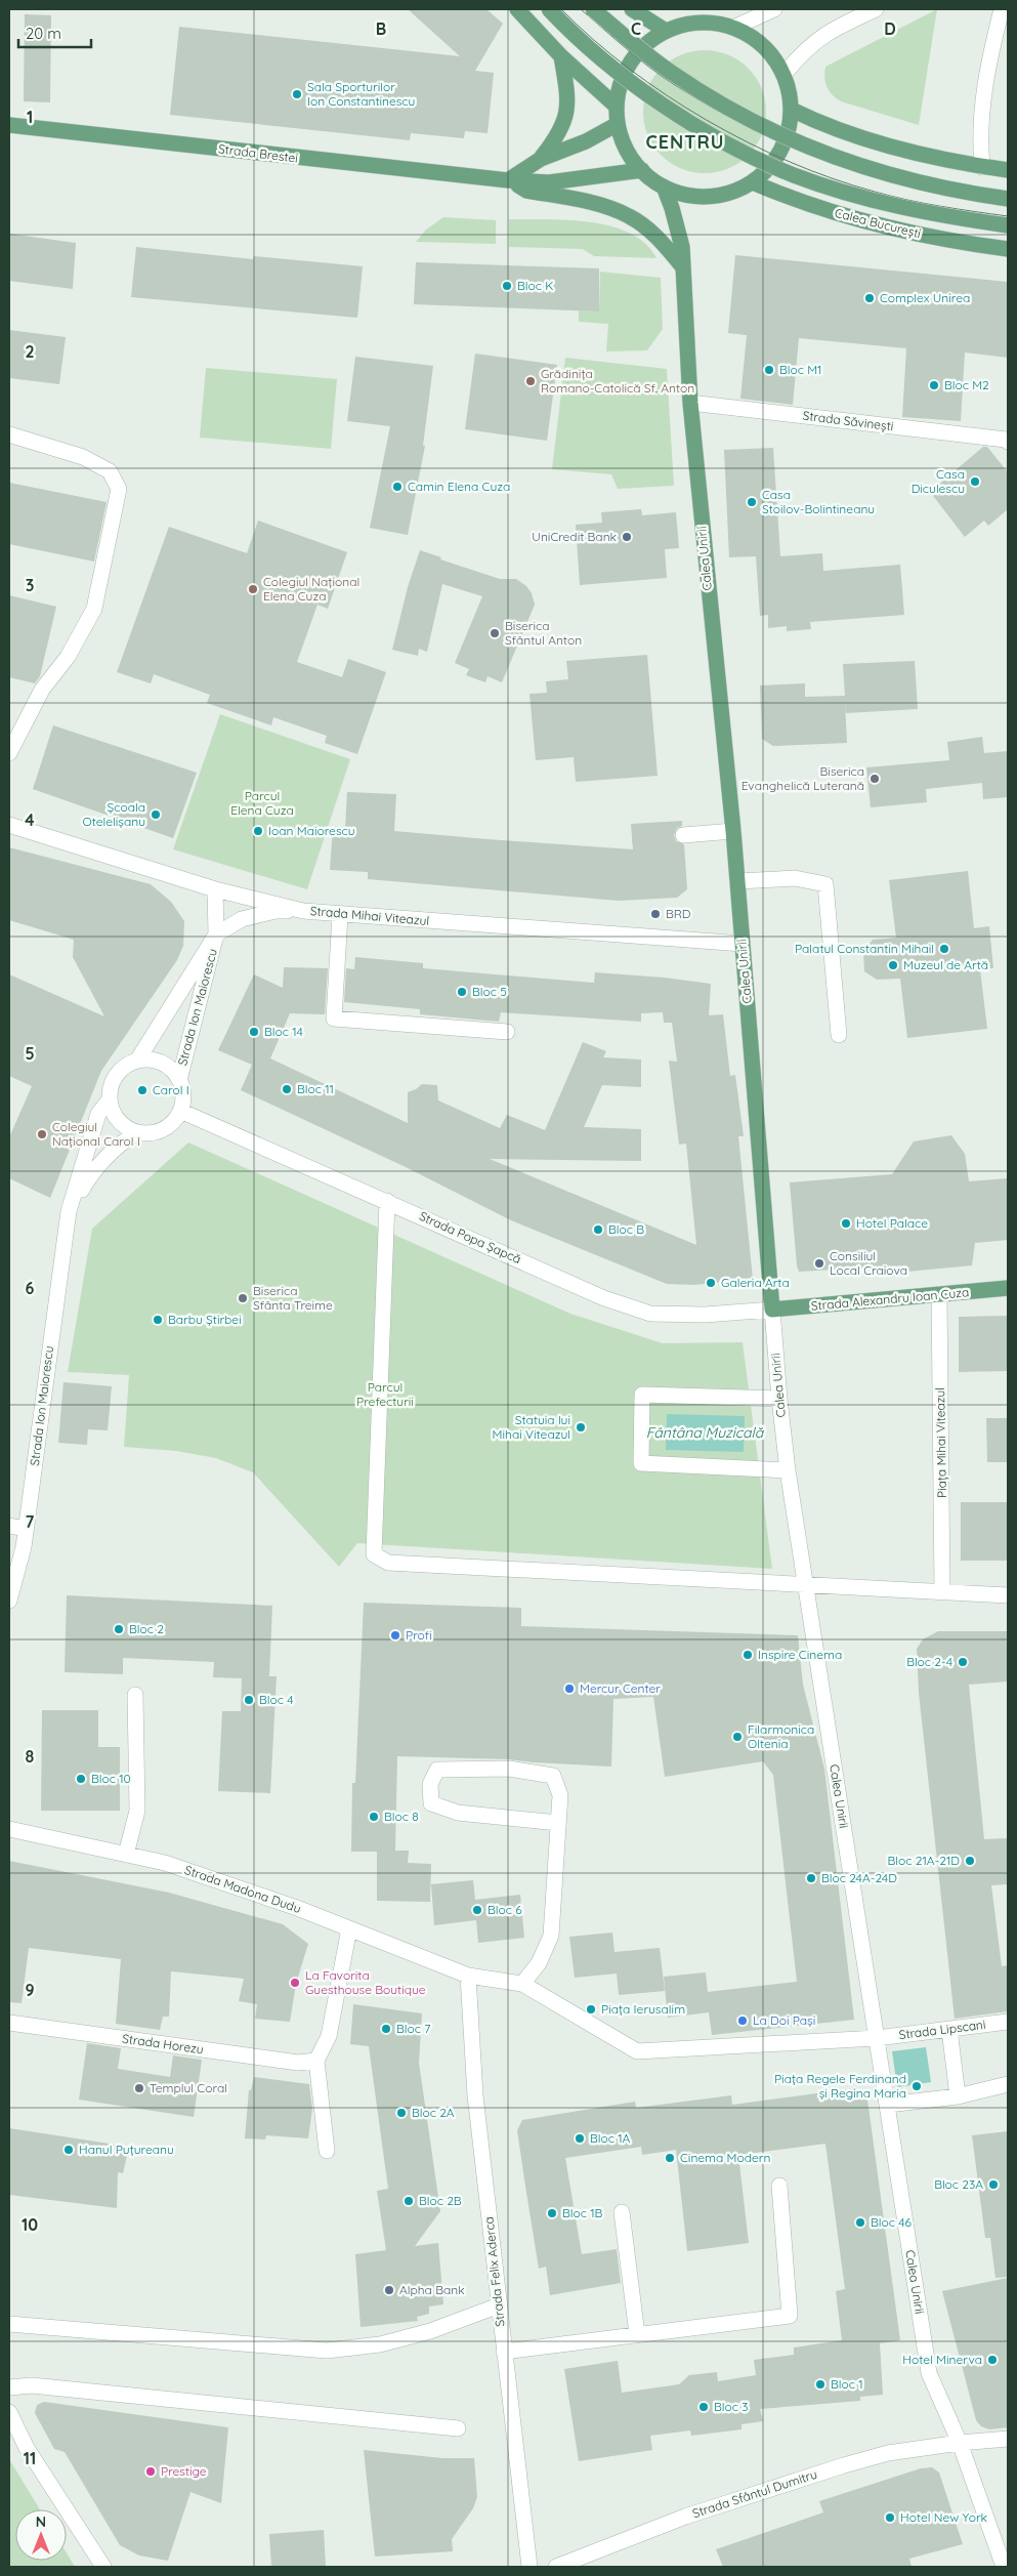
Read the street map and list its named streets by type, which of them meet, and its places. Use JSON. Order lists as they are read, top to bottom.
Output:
{
  "streets": {
    "main road": [
      "Strada Brestei",
      "Calea București",
      "Calea Unirii",
      "Strada Alexandru Ioan Cuza"
    ],
    "street": [
      "Strada Săvinești",
      "Strada Mihai Viteazul",
      "Strada Ion Maiorescu",
      "Strada Popa Șapcă",
      "Piața Mihai Viteazul",
      "Strada Madona Dudu",
      "Strada Lipscani",
      "Strada Horezu",
      "Strada Felix Aderca",
      "Strada Sfântul Dumitru"
    ]
  },
  "crossings": [
    ["Strada Brestei", "Calea București"],
    ["Strada Brestei", "Calea Unirii"],
    ["Calea București", "Calea Unirii"],
    ["Strada Săvinești", "Calea Unirii"],
    ["Calea Unirii", "Strada Mihai Viteazul"],
    ["Calea Unirii", "Strada Popa Șapcă"],
    ["Calea Unirii", "Strada Alexandru Ioan Cuza"],
    ["Calea Unirii", "Strada Lipscani"],
    ["Calea Unirii", "Strada Sfântul Dumitru"],
    ["Strada Mihai Viteazul", "Strada Ion Maiorescu"],
    ["Strada Ion Maiorescu", "Strada Popa Șapcă"],
    ["Strada Popa Șapcă", "Strada Alexandru Ioan Cuza"],
    ["Strada Alexandru Ioan Cuza", "Piața Mihai Viteazul"],
    ["Strada Madona Dudu", "Strada Lipscani"],
    ["Strada Madona Dudu", "Strada Felix Aderca"]
  ],
  "districts": ["CENTRU"],
  "water": ["Fântâna Muzicală"],
  "parks": ["Parcul Elena Cuza", "Parcul Prefecturii"],
  "places": [
    "Sala Sporturilor Ion Constantinescu",
    "Bloc K",
    "Complex Unirea",
    "Bloc M1",
    "Grădinița Romano-Catolică Sf. Anton",
    "Bloc M2",
    "Casa Diculescu",
    "Camin Elena Cuza",
    "Casa Stoilov-Bolintineanu",
    "UniCredit Bank",
    "Colegiul Național Elena Cuza",
    "Biserica Sfântul Anton",
    "Biserica Evanghelică Luterană",
    "Școala Otelelișanu",
    "Ioan Maiorescu",
    "BRD",
    "Palatul Constantin Mihail",
    "Muzeul de Artă",
    "Bloc 5",
    "Bloc 14",
    "Bloc 11",
    "Carol I",
    "Colegiul Național Carol I",
    "Hotel Palace",
    "Bloc B",
    "Consiliul Local Craiova",
    "Galeria Arta",
    "Biserica Sfânta Treime",
    "Barbu Știrbei",
    "Statuia lui Mihai Viteazul",
    "Bloc 2",
    "Profi",
    "Inspire Cinema",
    "Bloc 2-4",
    "Mercur Center",
    "Bloc 4",
    "Filarmonica Oltenia",
    "Bloc 10",
    "Bloc 8",
    "Bloc 21A-21D",
    "Bloc 24A-24D",
    "Bloc 6",
    "La Favorita Guesthouse Boutique",
    "Piața Ierusalim",
    "La Doi Pași",
    "Bloc 7",
    "Piața Regele Ferdinand și Regina Maria",
    "Templul Coral",
    "Bloc 2A",
    "Bloc 1A",
    "Hanul Puțureanu",
    "Cinema Modern",
    "Bloc 23A",
    "Bloc 2B",
    "Bloc 1B",
    "Bloc 46",
    "Alpha Bank",
    "Hotel Minerva",
    "Bloc 1",
    "Bloc 3",
    "Prestige",
    "Hotel New York"
  ],
  "scale_bar": "20 m",
  "north": "top",
  "grid": {
    "columns": ["B", "C", "D"],
    "rows": [
      "1",
      "2",
      "3",
      "4",
      "5",
      "6",
      "7",
      "8",
      "9",
      "10",
      "11"
    ]
  }
}
